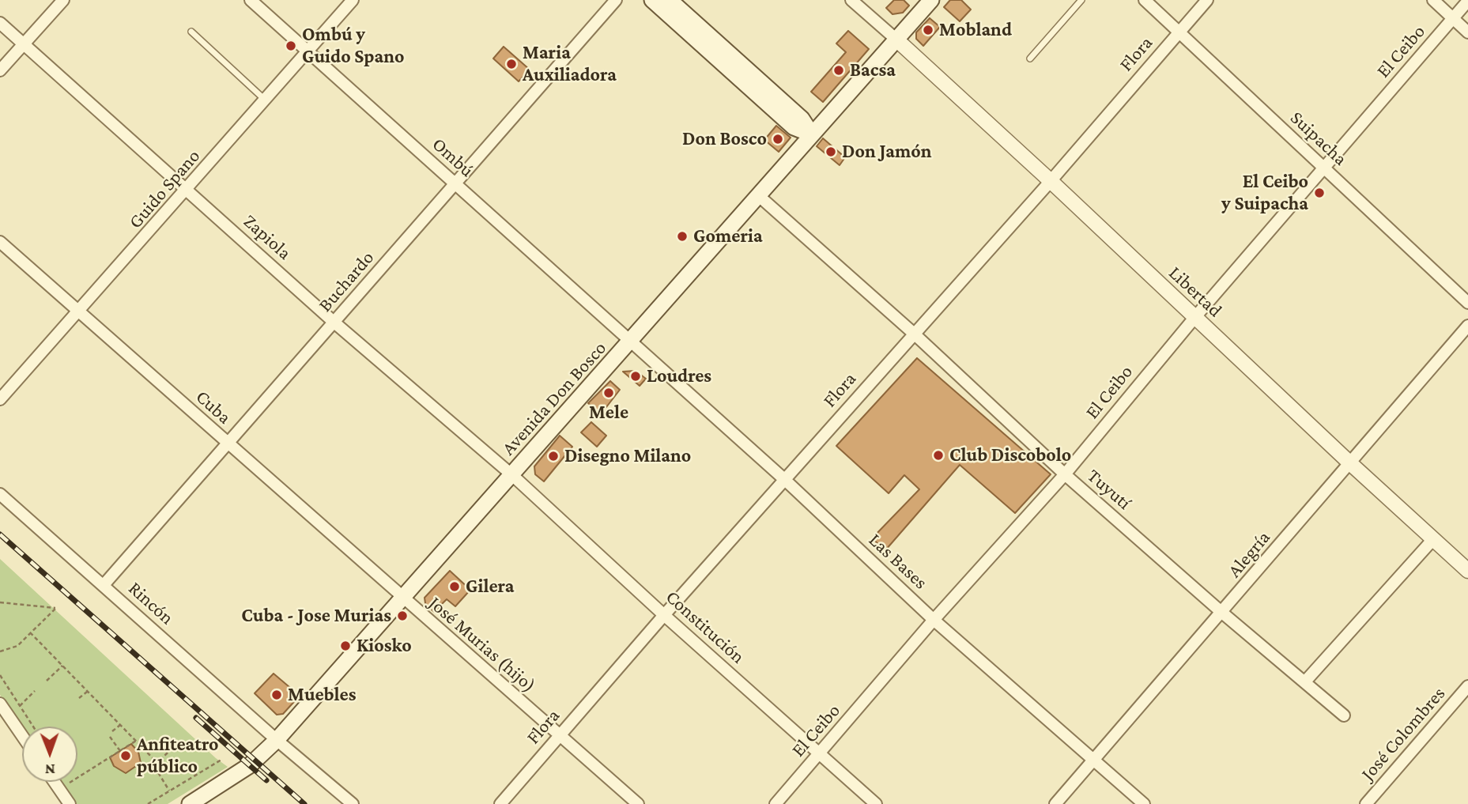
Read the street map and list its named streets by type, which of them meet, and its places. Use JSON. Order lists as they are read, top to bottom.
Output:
{
  "streets": {
    "main road": ["Avenida Don Bosco"],
    "street": [
      "El Ceibo",
      "Flora",
      "Suipacha",
      "Ombú",
      "Guido Spano",
      "Zapiola",
      "Buchardo",
      "Libertad",
      "Cuba",
      "Tuyutí",
      "Alegría",
      "Las Bases",
      "Rincón",
      "Constitución",
      "José Murias (hijo)",
      "José Colombres"
    ]
  },
  "crossings": [
    ["El Ceibo", "Suipacha"],
    ["El Ceibo", "Libertad"],
    ["El Ceibo", "Tuyutí"],
    ["El Ceibo", "Las Bases"],
    ["El Ceibo", "Constitución"],
    ["Flora", "Suipacha"],
    ["Flora", "Libertad"],
    ["Flora", "Tuyutí"],
    ["Flora", "Las Bases"],
    ["Flora", "Constitución"],
    ["Flora", "José Murias (hijo)"],
    ["Ombú", "Guido Spano"],
    ["Ombú", "Buchardo"],
    ["Ombú", "Avenida Don Bosco"],
    ["Ombú", "Las Bases"],
    ["Guido Spano", "Zapiola"],
    ["Guido Spano", "Cuba"],
    ["Zapiola", "Buchardo"],
    ["Zapiola", "Avenida Don Bosco"],
    ["Zapiola", "Constitución"],
    ["Buchardo", "Cuba"],
    ["Buchardo", "Rincón"],
    ["Libertad", "Avenida Don Bosco"],
    ["Libertad", "Alegría"],
    ["Avenida Don Bosco", "Cuba"],
    ["Avenida Don Bosco", "Tuyutí"],
    ["Avenida Don Bosco", "Las Bases"],
    ["Avenida Don Bosco", "Rincón"],
    ["Avenida Don Bosco", "Constitución"],
    ["Avenida Don Bosco", "José Murias (hijo)"],
    ["Cuba", "José Murias (hijo)"],
    ["Tuyutí", "Alegría"],
    ["Alegría", "Las Bases"]
  ],
  "places": [
    "Mobland",
    "Ombú y Guido Spano",
    "Maria Auxiliadora",
    "Bacsa",
    "Don Bosco",
    "Don Jamón",
    "El Ceibo y Suipacha",
    "Gomeria",
    "Loudres",
    "Mele",
    "Club Discobolo",
    "Disegno Milano",
    "Gilera",
    "Cuba - Jose Murias",
    "Kiosko",
    "Muebles",
    "Anfiteatro público"
  ],
  "north": "bottom"
}
